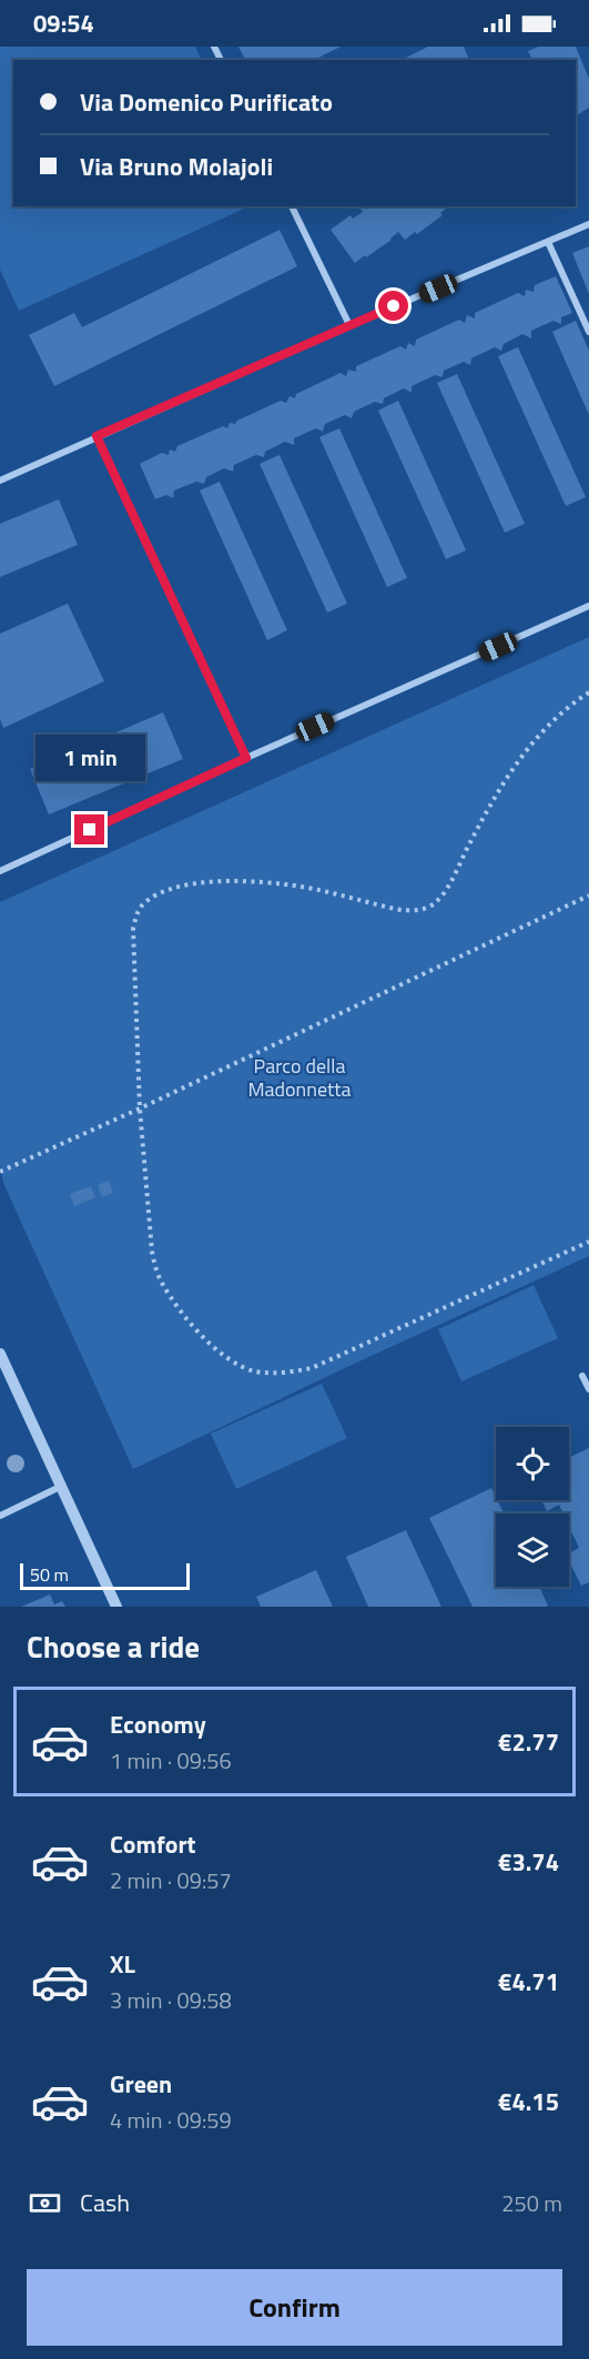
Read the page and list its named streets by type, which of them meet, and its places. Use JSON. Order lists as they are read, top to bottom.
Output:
{
  "parks": ["Parco della Madonnetta"],
  "scale_bar": "50 m",
  "page": {
    "status": "09:54",
    "banner": ["Via Domenico Purificato", "Via Bruno Molajoli"],
    "bubble": "1 min",
    "scale": "50 m",
    "heading": "Choose a ride",
    "list": [
      {
        "name": "Economy",
        "note": "1 min · 09:56",
        "value": "€2.77"
      },
      {
        "name": "Comfort",
        "note": "2 min · 09:57",
        "value": "€3.74"
      },
      {
        "name": "XL",
        "note": "3 min · 09:58",
        "value": "€4.71"
      },
      {
        "name": "Green",
        "note": "4 min · 09:59",
        "value": "€4.15"
      }
    ],
    "pay": ["Cash", "250 m"],
    "buttons": "Confirm"
  }
}
